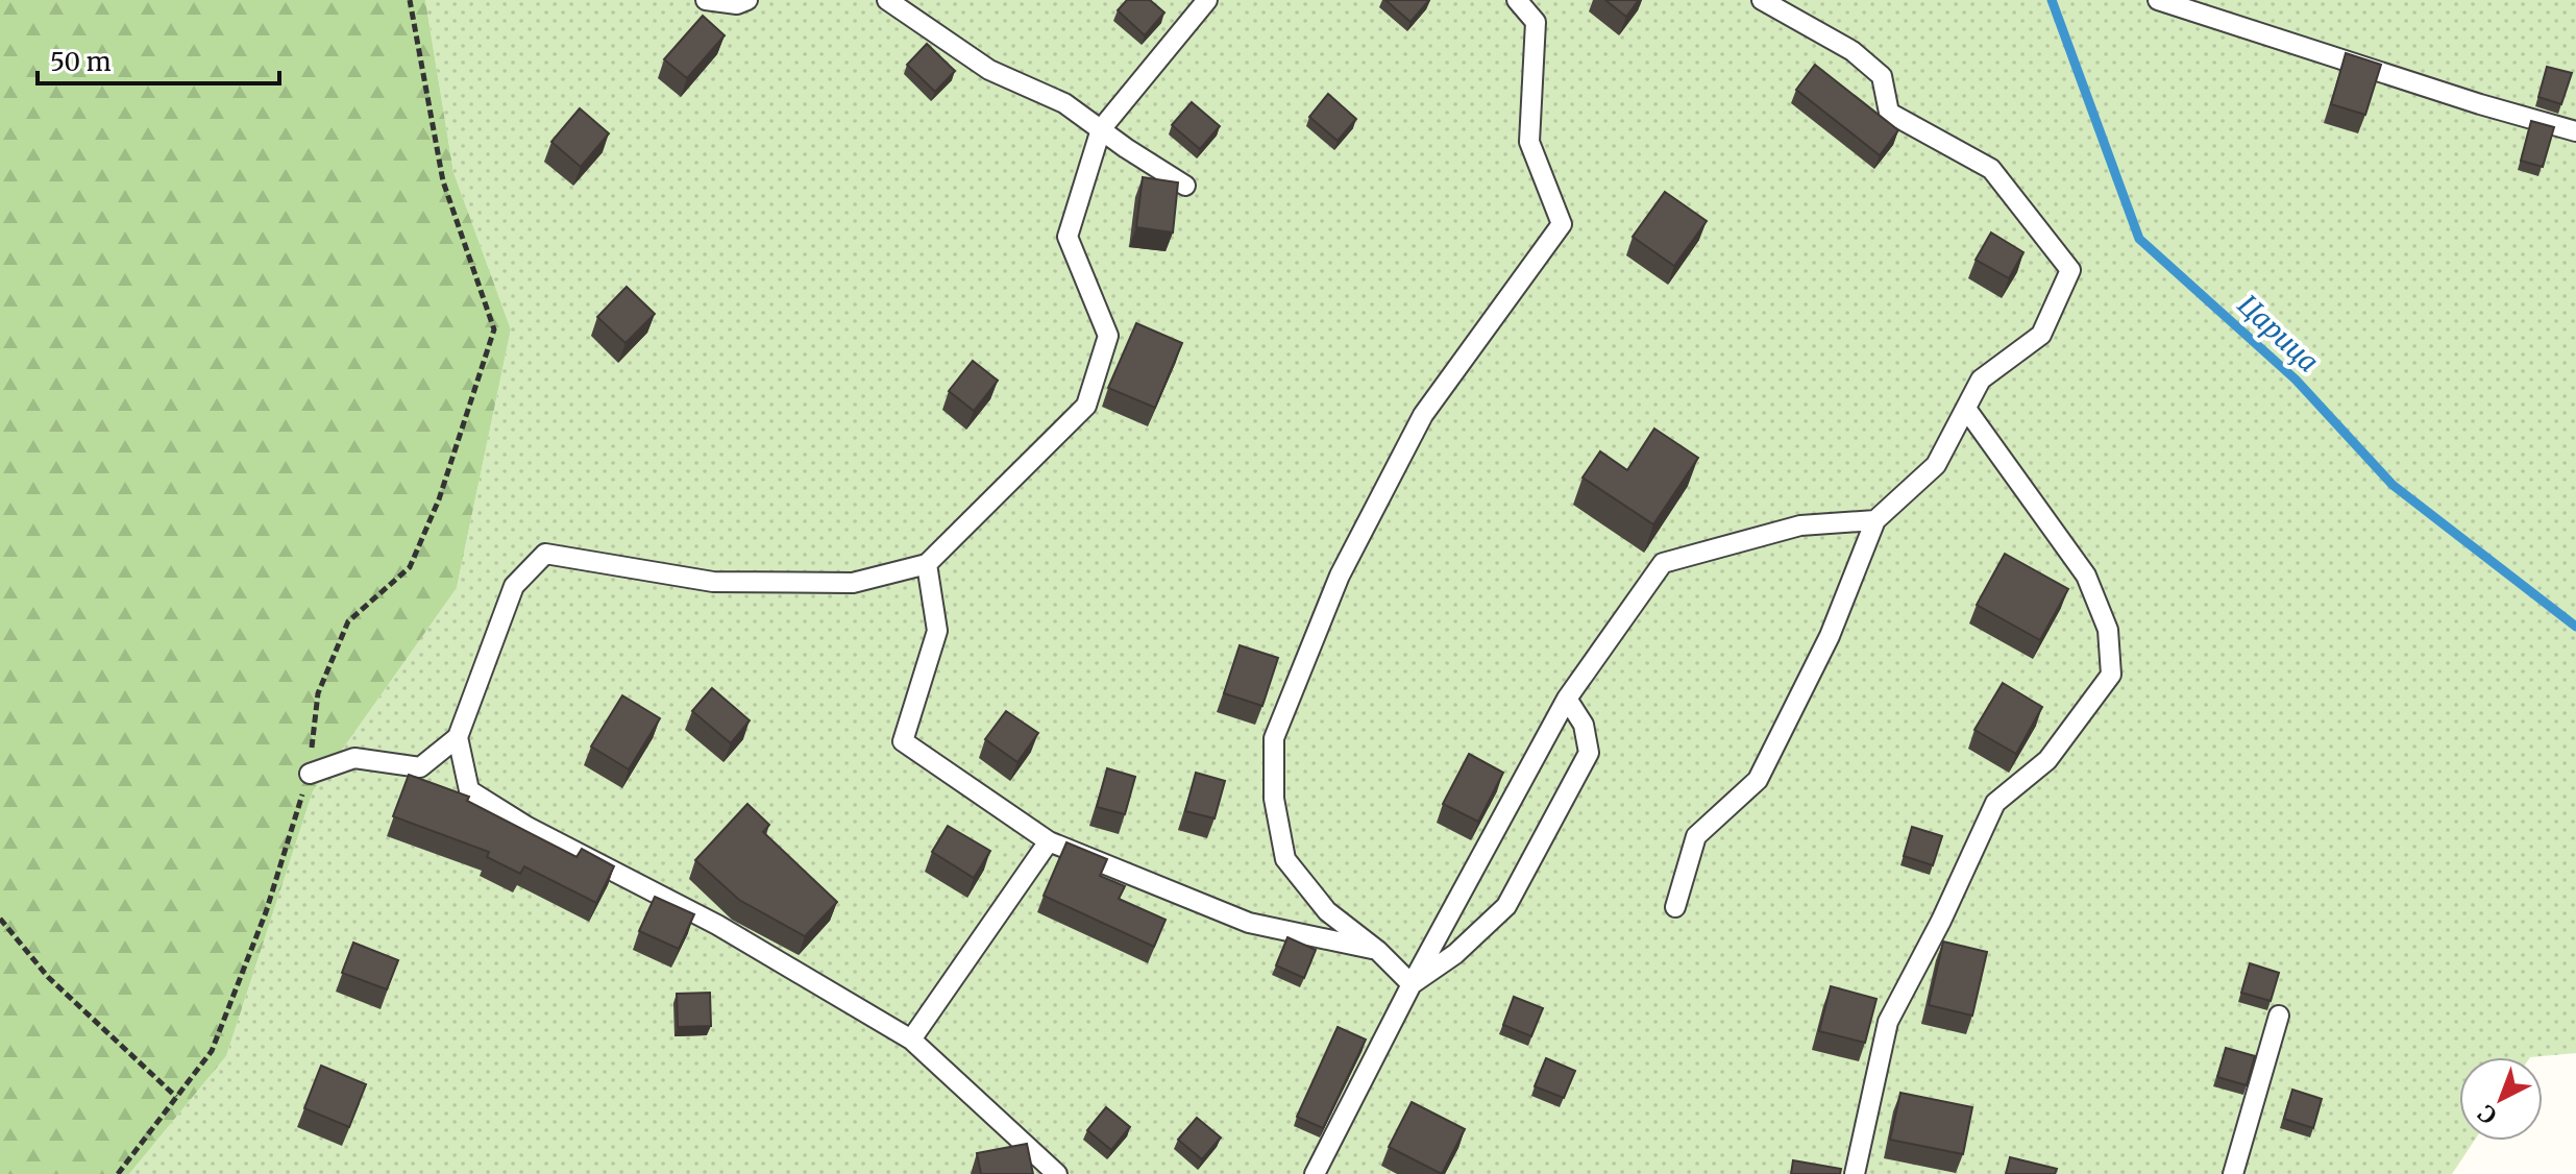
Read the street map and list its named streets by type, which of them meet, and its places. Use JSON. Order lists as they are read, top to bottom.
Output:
{
  "water": ["Царица"],
  "scale_bar": "50 m",
  "north": "bottom left"
}
